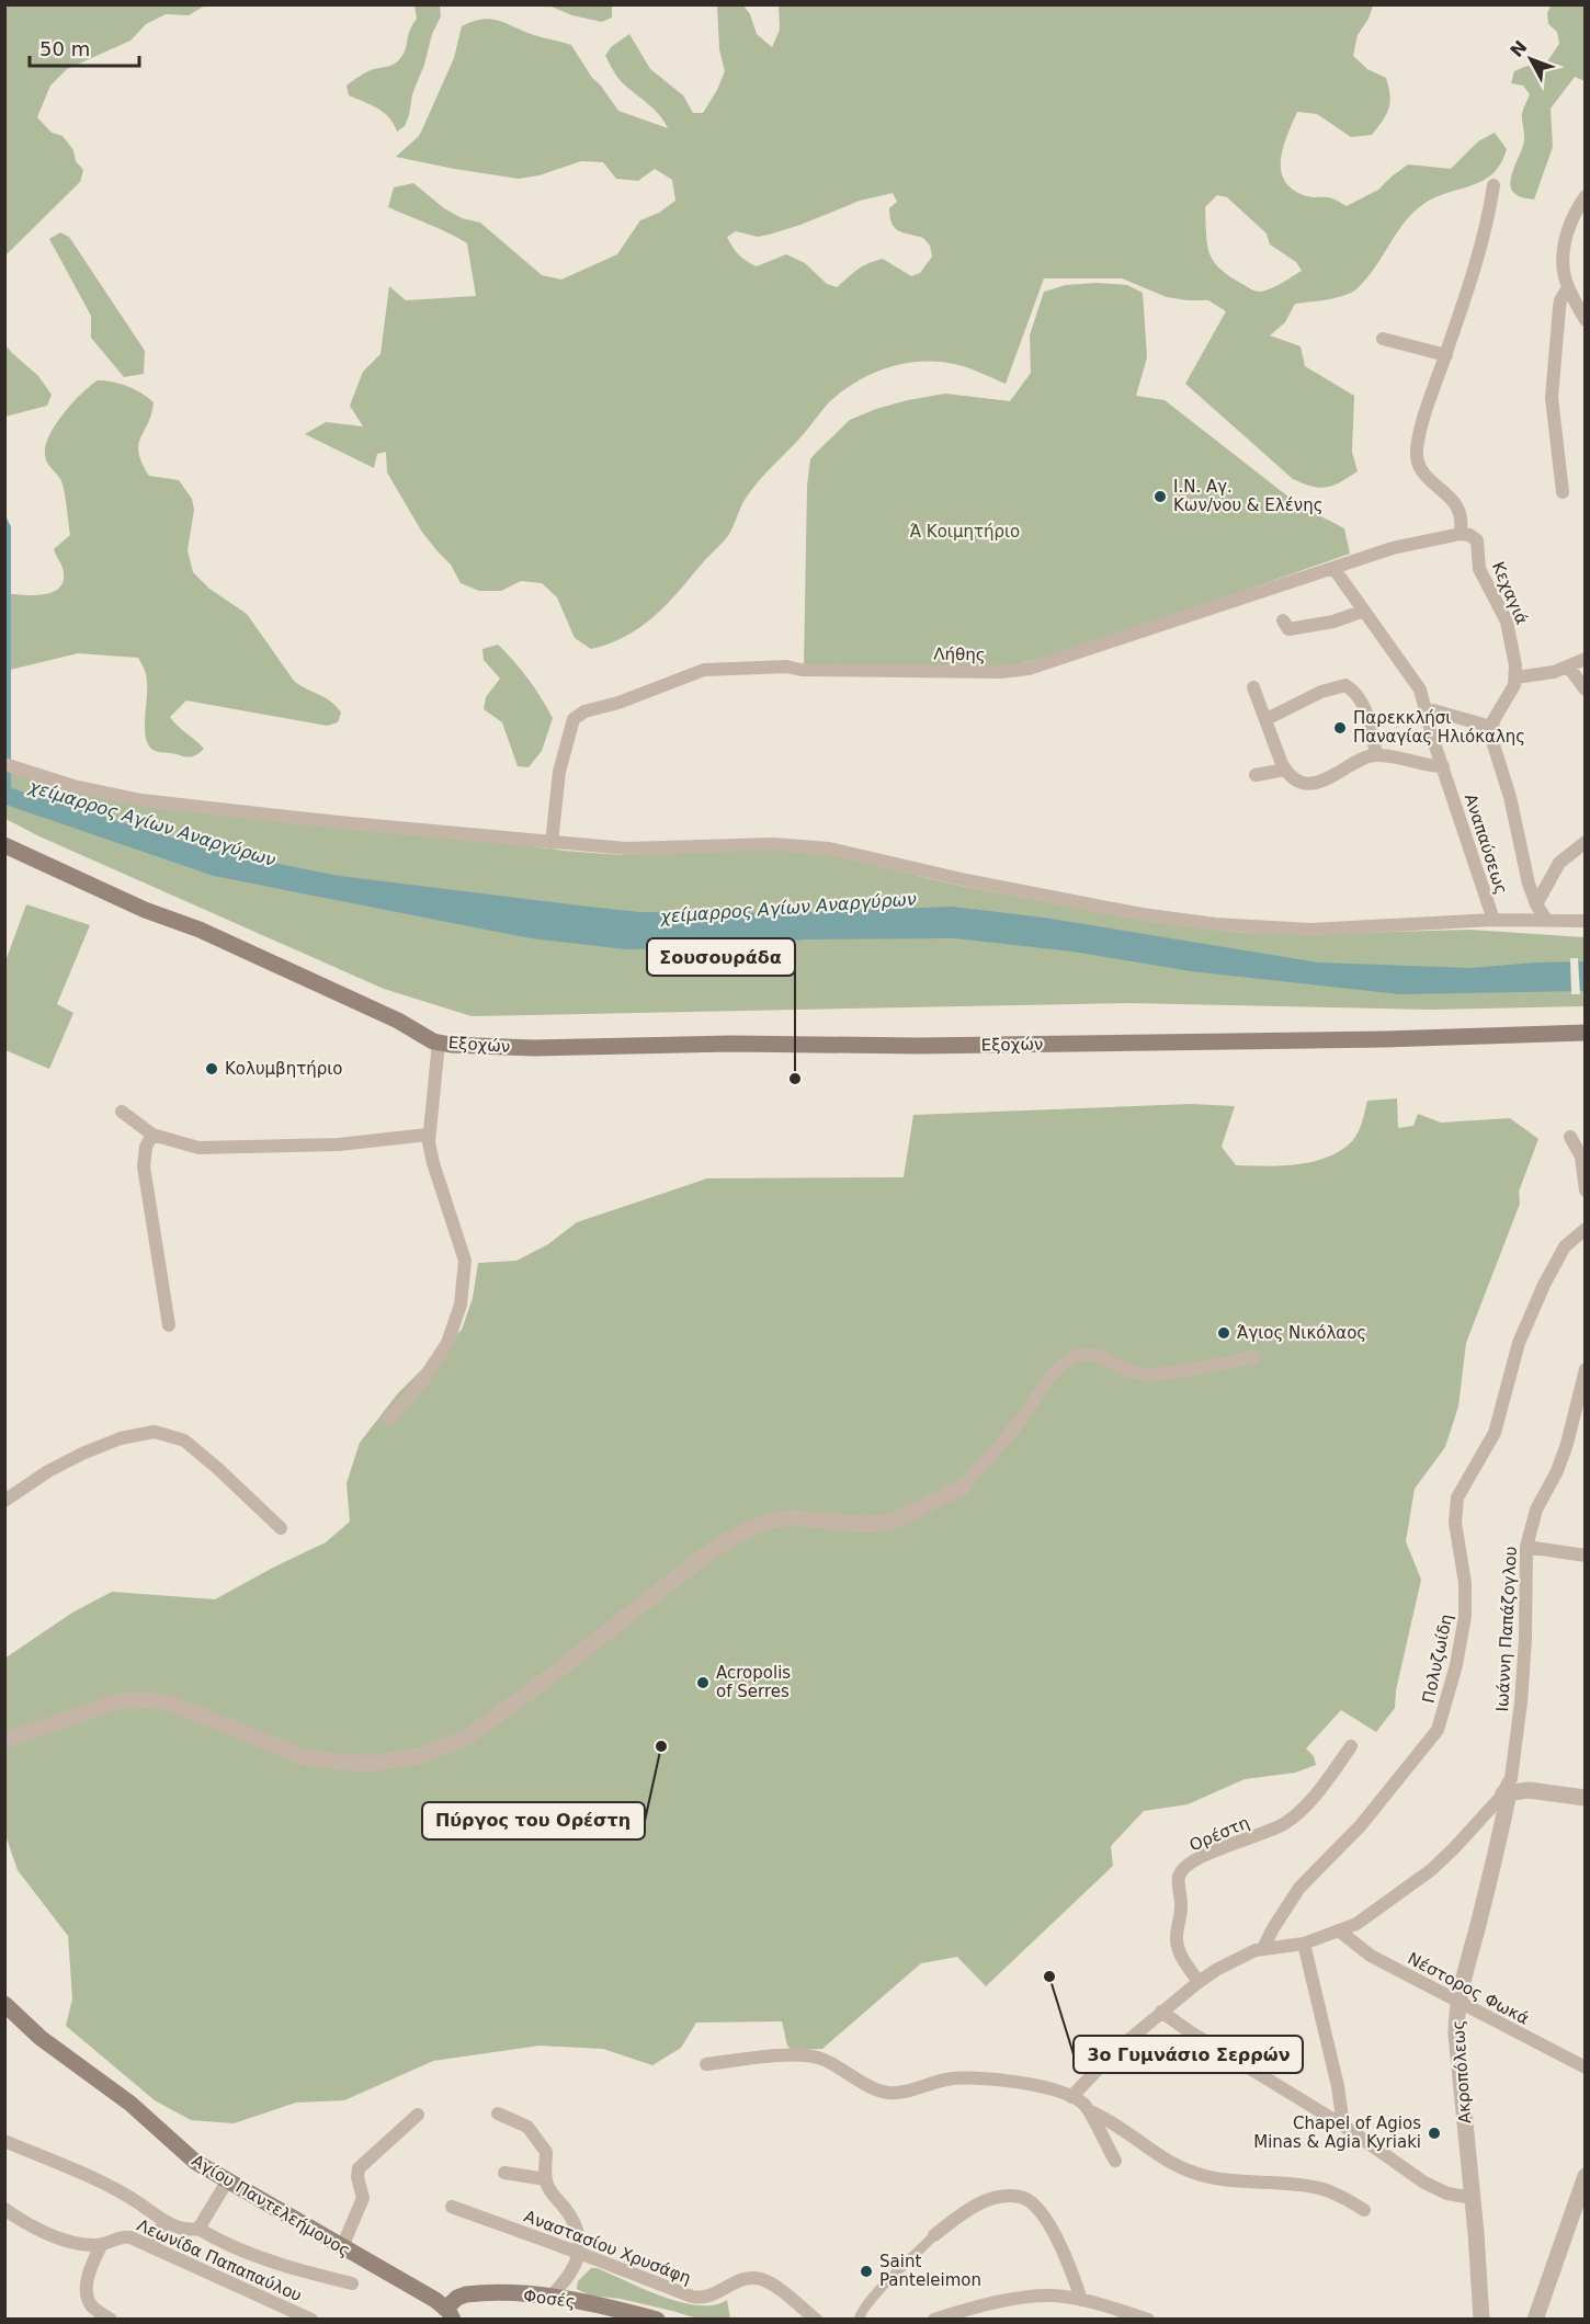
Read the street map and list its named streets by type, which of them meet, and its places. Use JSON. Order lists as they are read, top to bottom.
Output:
{
  "streets": {
    "main road": ["Εξοχών", "Αγίου Παντελεήμονος", "Φοσές"],
    "street": [
      "Κεχαγιά",
      "Λήθης",
      "Αναπαύσεως",
      "Ιωάννη Παπάζογλου",
      "Πολυζωίδη",
      "Ορέστη",
      "Νέστορος Φωκά",
      "Ακροπόλεως",
      "Αναστασίου Χρυσάφη",
      "Λεωνίδα Παπαπαύλου"
    ]
  },
  "crossings": [
    ["Κεχαγιά", "Λήθης"],
    ["Λήθης", "Αναπαύσεως"],
    ["Ιωάννη Παπάζογλου", "Πολυζωίδη"],
    ["Ιωάννη Παπάζογλου", "Ορέστη"],
    ["Ιωάννη Παπάζογλου", "Νέστορος Φωκά"],
    ["Ιωάννη Παπάζογλου", "Ακροπόλεως"],
    ["Νέστορος Φωκά", "Ακροπόλεως"],
    ["Αγίου Παντελεήμονος", "Φοσές"]
  ],
  "water": ["χείμαρρος Αγίων Αναργύρων"],
  "parks": ["Ά Κοιμητήριο"],
  "places": [
    "Ι.Ν. Αγ. Κων/νου & Ελένης",
    "Παρεκκλήσι Παναγίας Ηλιόκαλης",
    "Κολυμβητήριο",
    "Σουσουράδα",
    "Άγιος Νικόλαος",
    "Acropolis of Serres",
    "Πύργος του Ορέστη",
    "3ο Γυμνάσιο Σερρών",
    "Chapel of Agios Minas & Agia Kyriaki",
    "Saint Panteleimon"
  ],
  "scale_bar": "50 m",
  "north": "top left"
}
